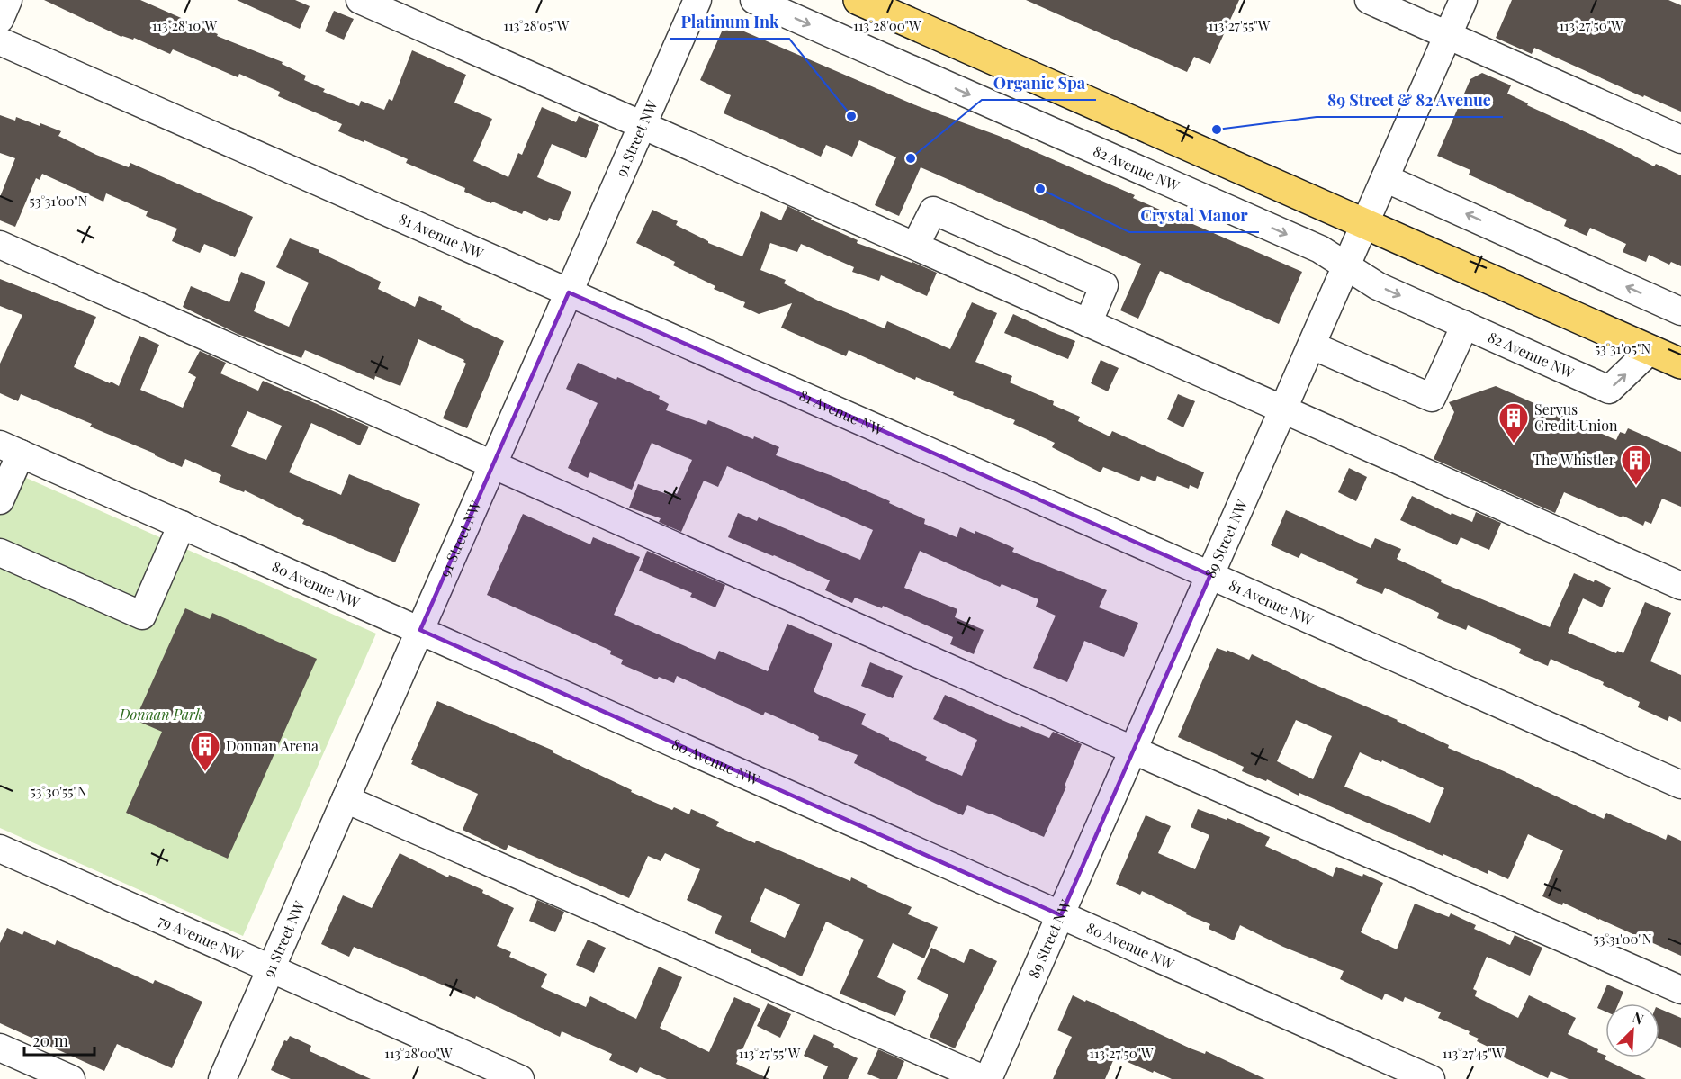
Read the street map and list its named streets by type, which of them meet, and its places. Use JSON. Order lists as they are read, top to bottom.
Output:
{
  "streets": {
    "street": [
      "91 Street NW",
      "82 Avenue NW",
      "81 Avenue NW",
      "89 Street NW",
      "80 Avenue NW",
      "79 Avenue NW"
    ]
  },
  "crossings": [
    ["91 Street NW", "81 Avenue NW"],
    ["91 Street NW", "80 Avenue NW"],
    ["91 Street NW", "79 Avenue NW"],
    ["82 Avenue NW", "89 Street NW"],
    ["81 Avenue NW", "89 Street NW"],
    ["89 Street NW", "80 Avenue NW"]
  ],
  "parks": ["Donnan Park"],
  "places": {
    "other": [
      "Platinum Ink",
      "89 Street & 82 Avenue",
      "Organic Spa",
      "Crystal Manor"
    ],
    "building": ["Servus Credit Union", "The Whistler", "Donnan Arena"]
  },
  "scale_bar": "20 m",
  "north": "top right",
  "coordinates": [
    "113°28'10\"W",
    "113°28'05\"W",
    "113°28'00\"W",
    "113°27'50\"W",
    "113°27'55\"W",
    "53°31'00\"N",
    "53°31'05\"N",
    "53°30'55\"N",
    "113°27'45\"W"
  ]
}
